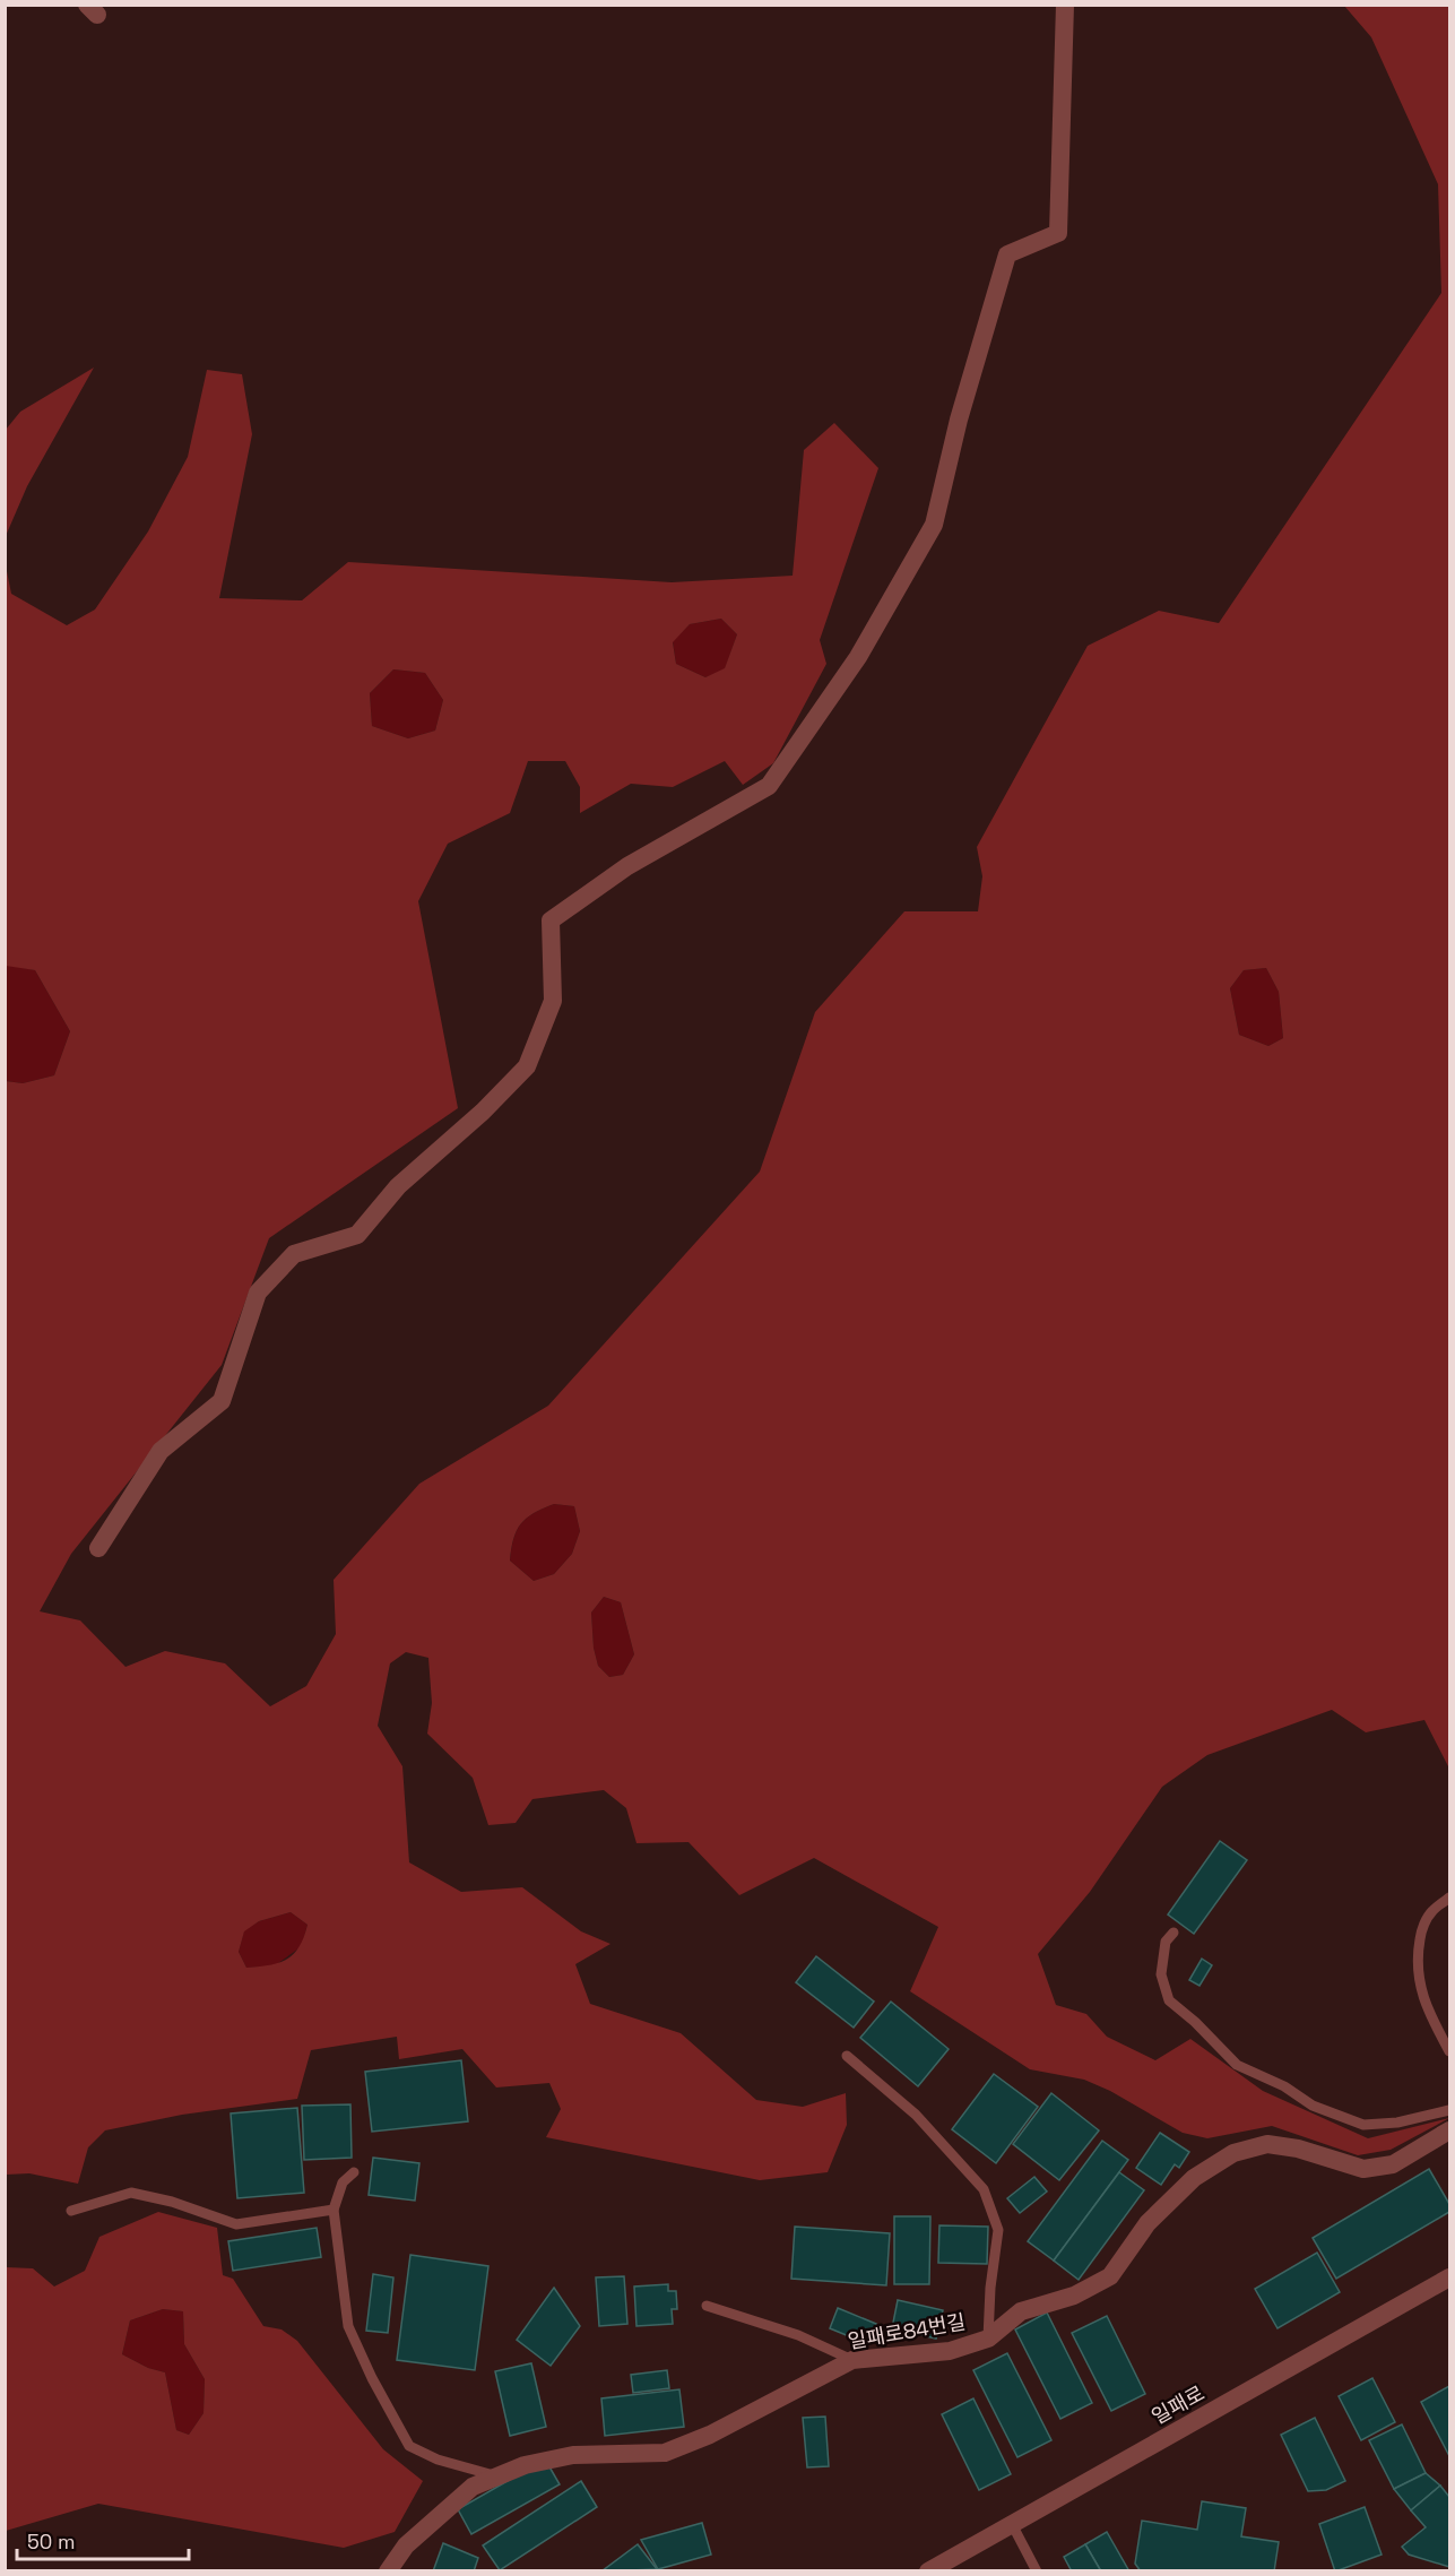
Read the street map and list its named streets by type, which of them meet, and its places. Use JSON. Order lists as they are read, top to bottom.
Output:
{
  "streets": {
    "street": ["일패로84번길", "일패로"]
  },
  "scale_bar": "50 m"
}
